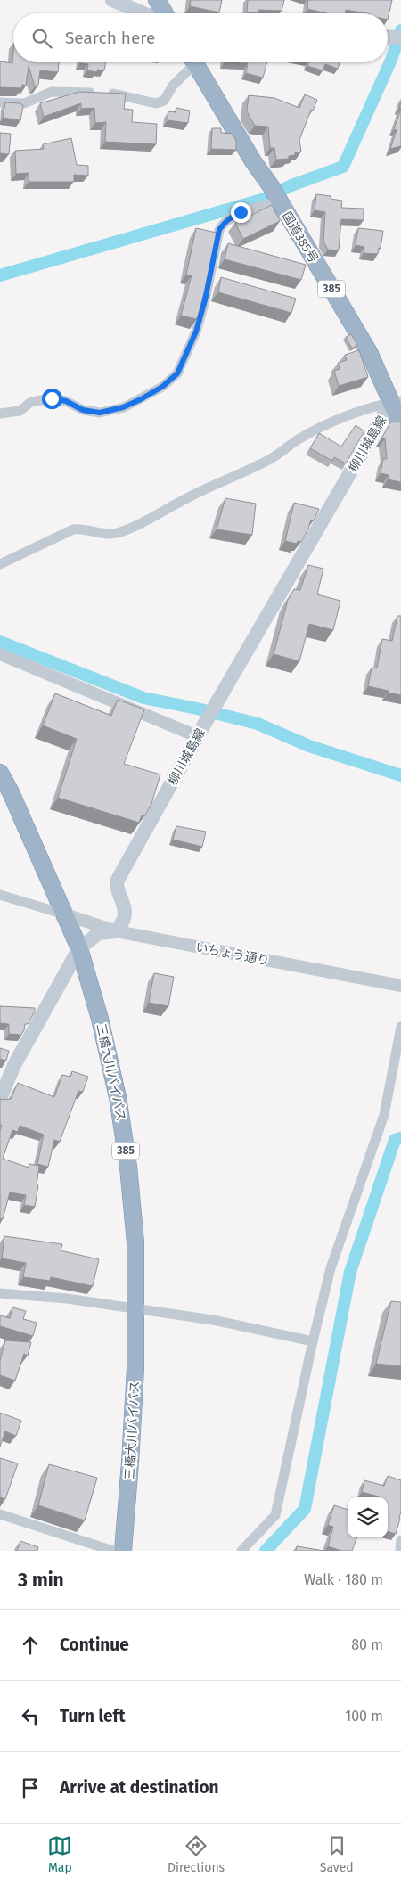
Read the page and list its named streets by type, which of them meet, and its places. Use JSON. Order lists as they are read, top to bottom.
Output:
{
  "streets": {
    "highway": ["国道385号", "385", "三橋大川バイパス"],
    "main road": ["柳川城島線"],
    "street": ["いちょう通り"]
  },
  "crossings": [
    ["国道385号", "柳川城島線"],
    ["柳川城島線", "いちょう通り"],
    ["いちょう通り", "三橋大川バイパス"]
  ],
  "page": {
    "search": "Search here",
    "heading": ["3 min", "Walk · 180 m"],
    "list": [
      ["Continue", "80 m"],
      ["Turn left", "100 m"],
      "Arrive at destination"
    ],
    "nav": ["Map", "Directions", "Saved"]
  }
}
